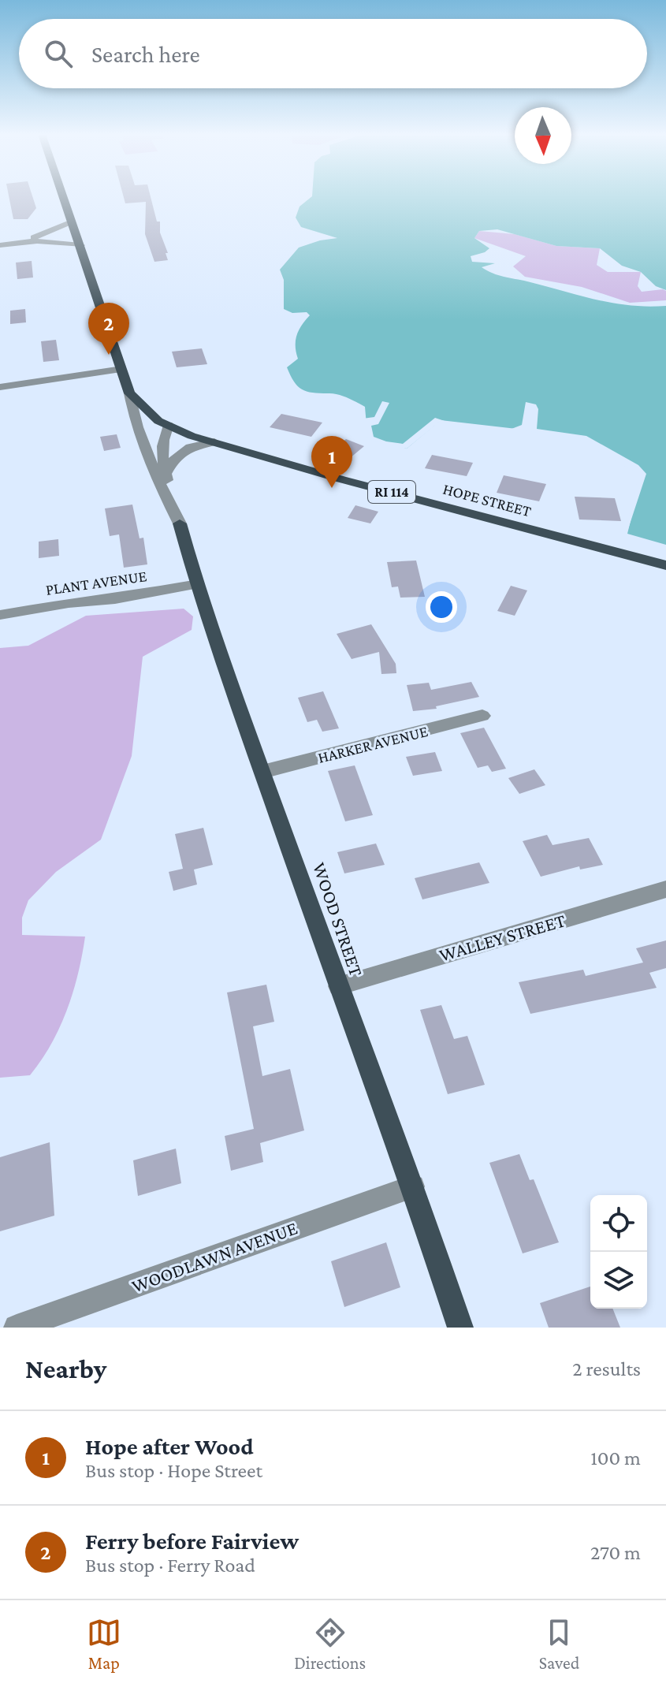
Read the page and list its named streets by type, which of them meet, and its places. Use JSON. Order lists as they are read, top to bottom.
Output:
{
  "streets": {
    "main road": ["RI 114", "HOPE STREET", "WOOD STREET"],
    "street": [
      "PLANT AVENUE",
      "HARKER AVENUE",
      "WALLEY STREET",
      "WOODLAWN AVENUE"
    ]
  },
  "crossings": [
    ["HOPE STREET", "WOOD STREET"],
    ["PLANT AVENUE", "WOOD STREET"],
    ["HARKER AVENUE", "WOOD STREET"],
    ["WOOD STREET", "WALLEY STREET"],
    ["WOOD STREET", "WOODLAWN AVENUE"]
  ],
  "north": "bottom",
  "page": {
    "search": "Search here",
    "pins": ["2", "1"],
    "heading": ["Nearby", "2 results"],
    "list": [
      {
        "mark": "1",
        "name": "Hope after Wood",
        "note": "Bus stop · Hope Street",
        "value": "100 m"
      },
      {
        "mark": "2",
        "name": "Ferry before Fairview",
        "note": "Bus stop · Ferry Road",
        "value": "270 m"
      }
    ],
    "nav": ["Map", "Directions", "Saved"]
  }
}
